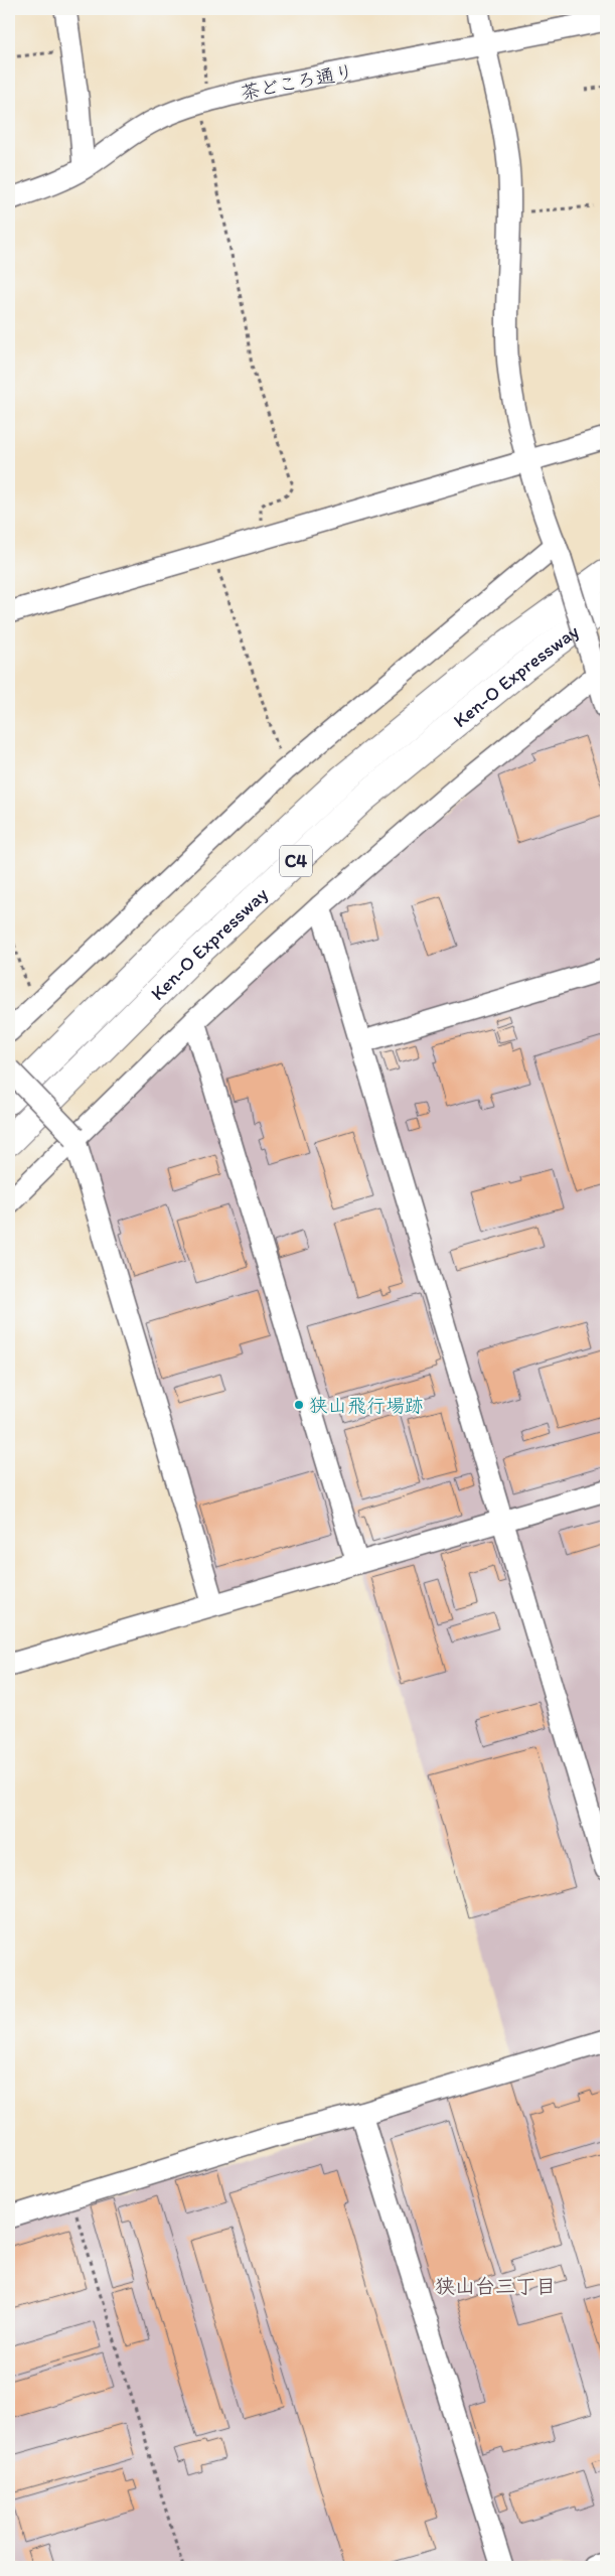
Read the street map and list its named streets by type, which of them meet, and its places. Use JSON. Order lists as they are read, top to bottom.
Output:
{
  "streets": {
    "highway": ["Ken-O Expressway", "C4"],
    "street": ["茶どころ通り"]
  },
  "districts": ["狭山台三丁目"],
  "places": ["狭山飛行場跡"]
}
